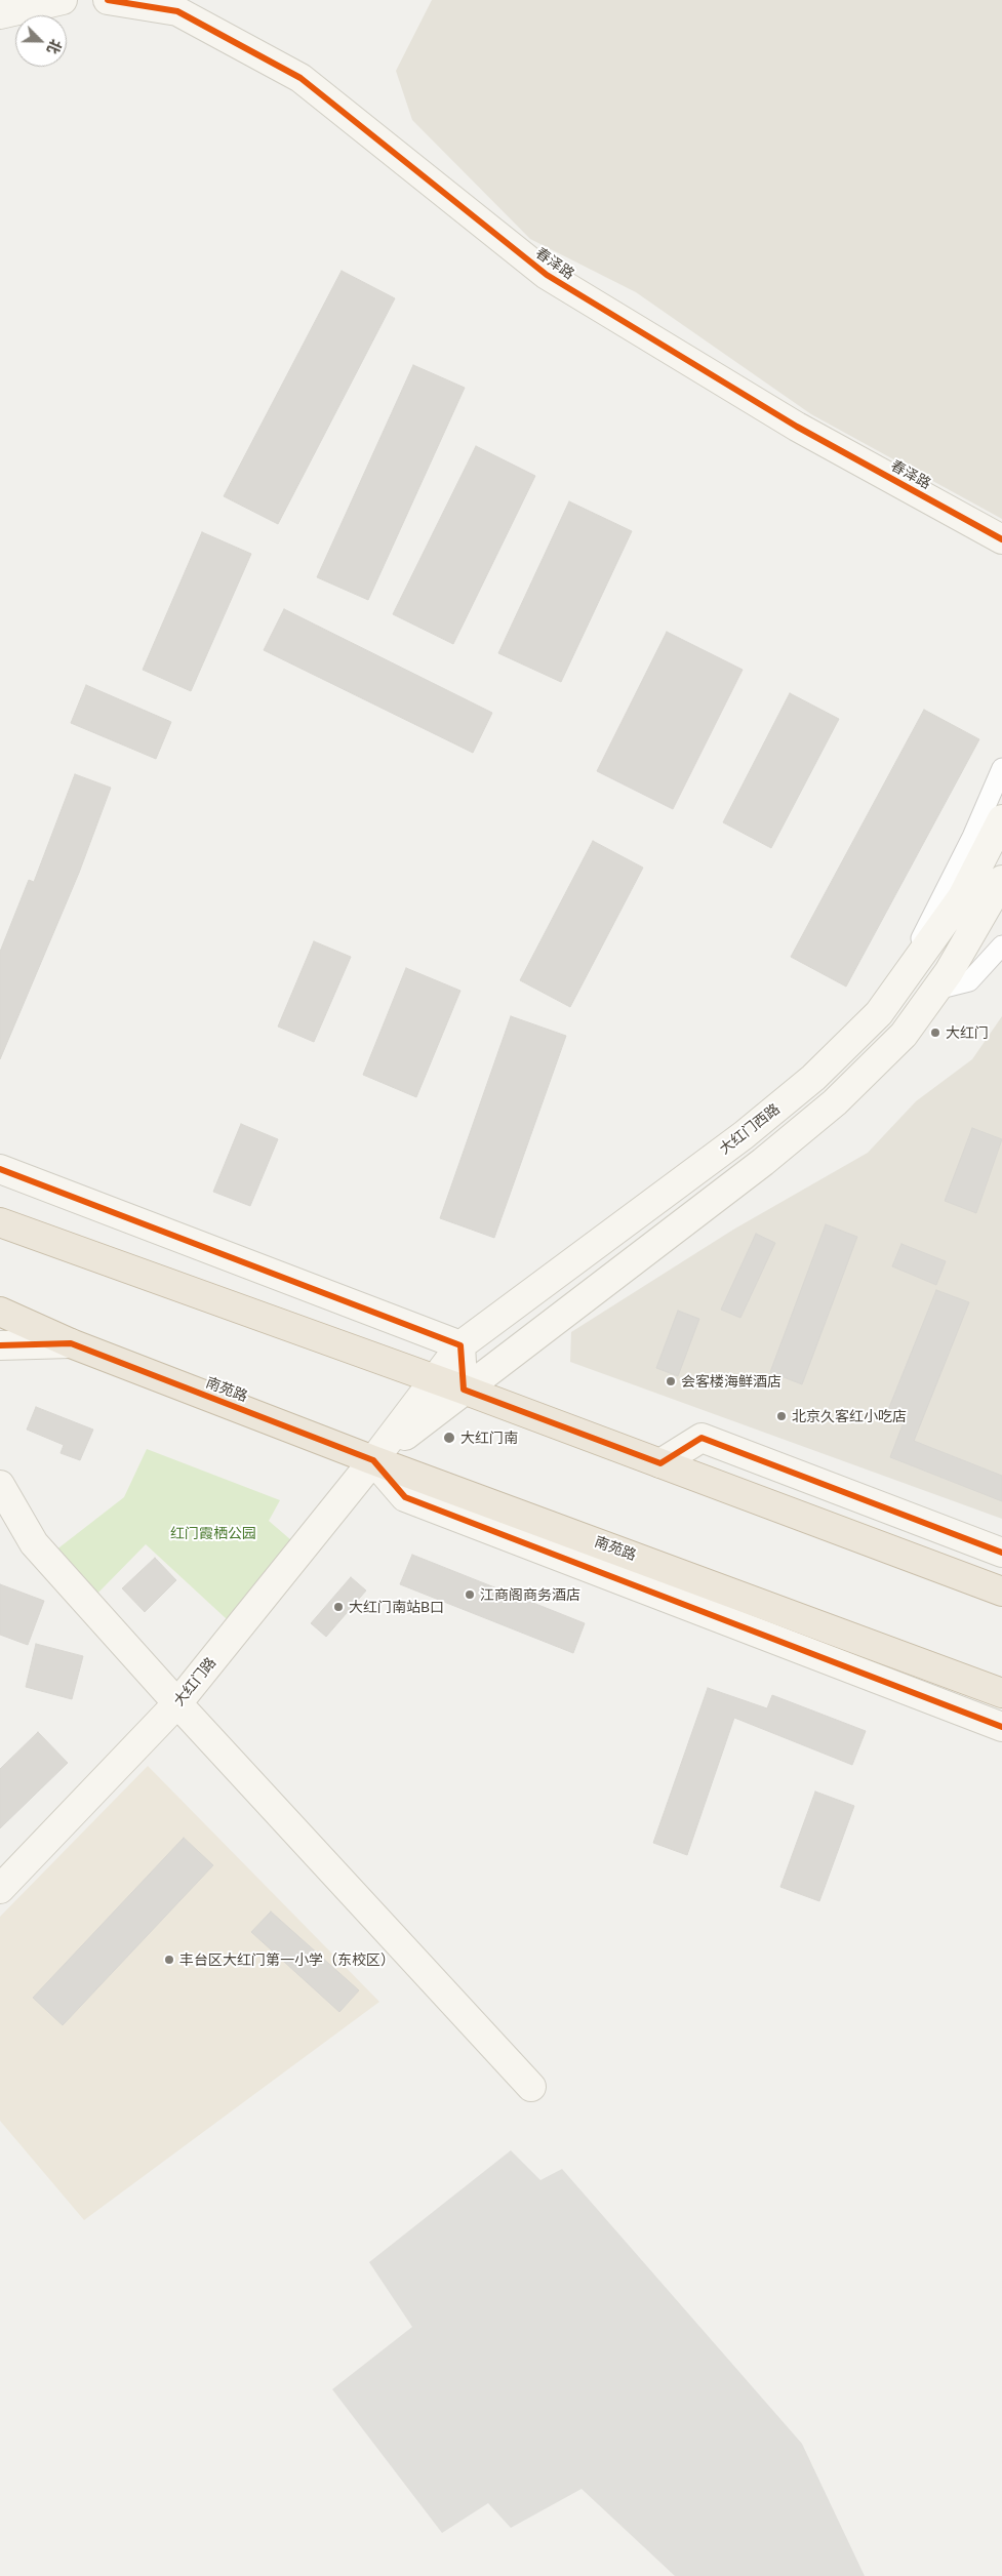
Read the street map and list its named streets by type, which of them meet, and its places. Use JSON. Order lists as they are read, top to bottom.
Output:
{
  "streets": {
    "highway": ["南苑路"],
    "street": ["春泽路", "大红门西路", "大红门路"]
  },
  "crossings": [
    ["大红门西路", "南苑路"],
    ["大红门西路", "大红门路"],
    ["南苑路", "大红门路"]
  ],
  "parks": ["红门霞栖公园"],
  "places": [
    "大红门",
    "会客楼海鲜酒店",
    "北京久客红小吃店",
    "大红门南",
    "江商阁商务酒店",
    "大红门南站B口",
    "丰台区大红门第一小学（东校区）"
  ],
  "north": "bottom right"
}
